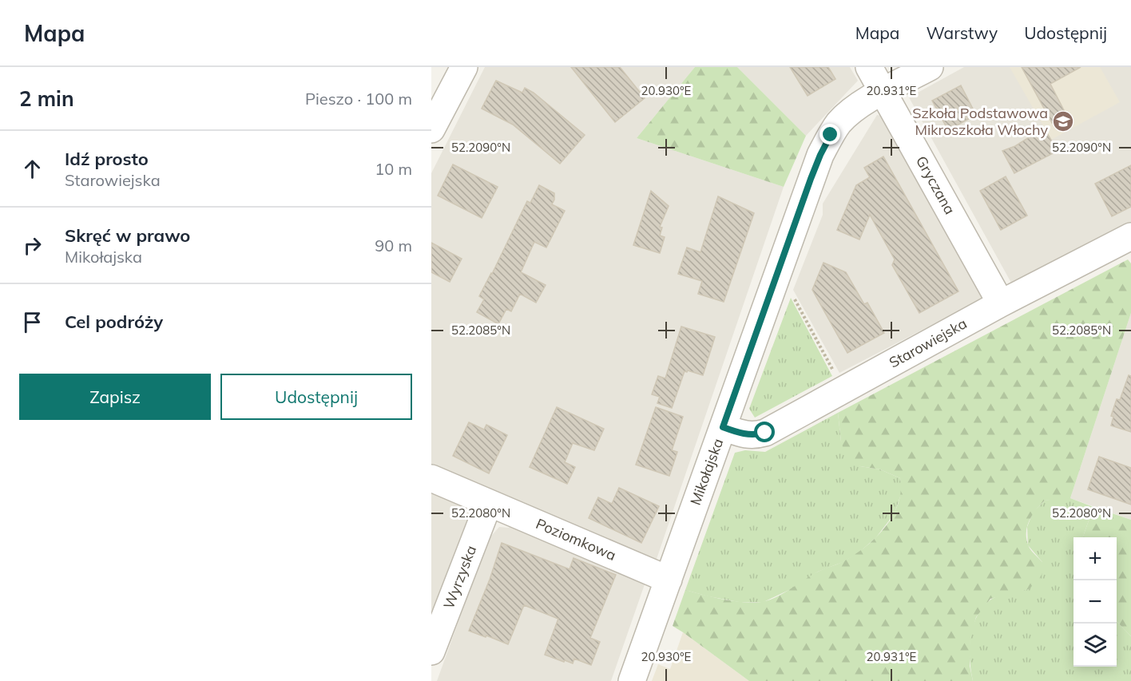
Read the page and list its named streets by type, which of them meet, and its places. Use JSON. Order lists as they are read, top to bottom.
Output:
{
  "streets": {
    "street": [
      "Gryczana",
      "Starowiejska",
      "Mikołajska",
      "Poziomkowa",
      "Wyrzyska"
    ]
  },
  "crossings": [
    ["Gryczana", "Starowiejska"],
    ["Gryczana", "Mikołajska"],
    ["Starowiejska", "Mikołajska"],
    ["Mikołajska", "Poziomkowa"],
    ["Poziomkowa", "Wyrzyska"]
  ],
  "places": {
    "school or university": ["Szkoła Podstawowa Mikroszkoła Włochy"]
  },
  "page": {
    "header": "Mapa",
    "nav": ["Mapa", "Warstwy", "Udostępnij"],
    "heading": ["2 min", "Pieszo · 100 m"],
    "list": [
      ["Idź prosto", "Starowiejska", "10 m"],
      ["Skręć w prawo", "Mikołajska", "90 m"],
      "Cel podróży"
    ],
    "buttons": ["Zapisz", "Udostępnij"],
    "map_buttons": ["+", "−"]
  },
  "coordinates": [
    "20.930°E",
    "20.931°E",
    "52.2090°N",
    "52.2085°N",
    "52.2080°N"
  ]
}
